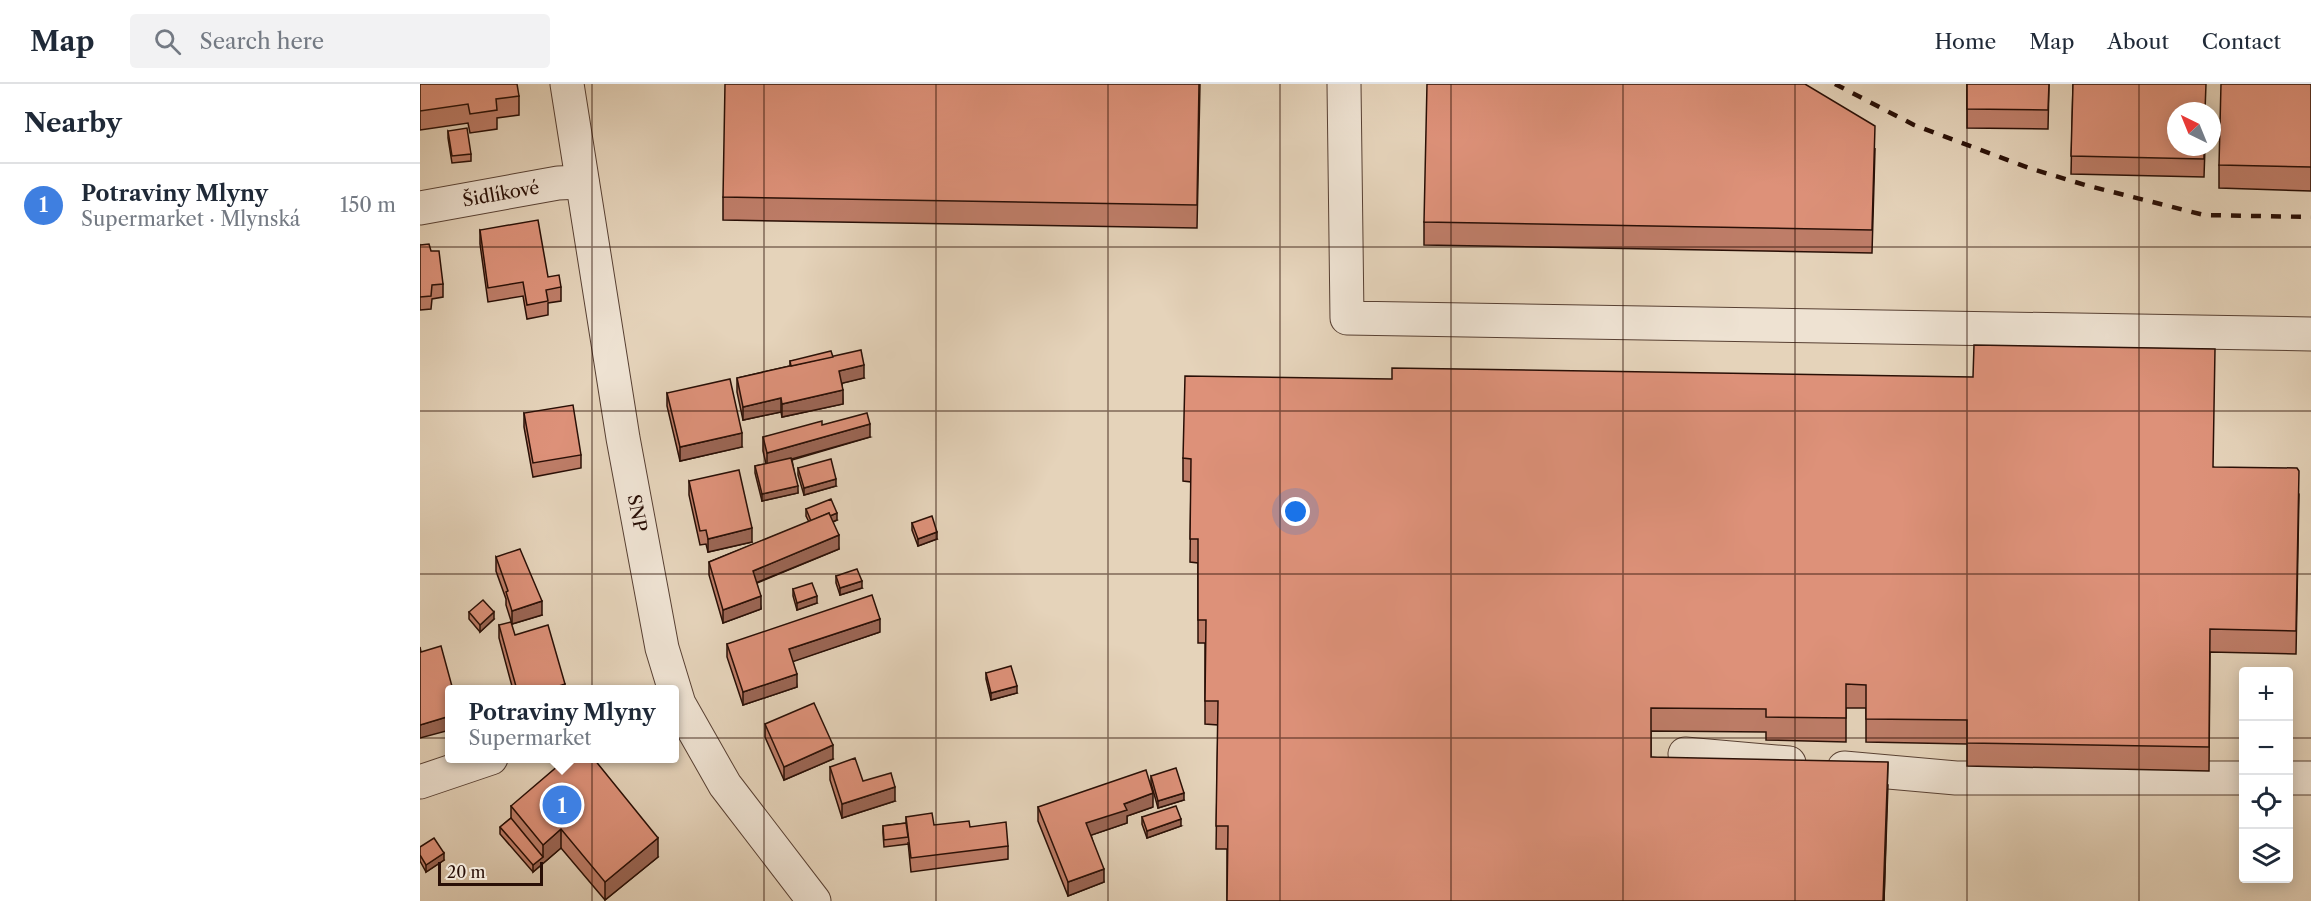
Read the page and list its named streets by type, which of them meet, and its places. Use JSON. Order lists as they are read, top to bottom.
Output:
{
  "streets": {
    "street": ["Šidlíkové", "SNP"]
  },
  "crossings": [
    ["Šidlíkové", "SNP"]
  ],
  "scale_bar": "20 m",
  "north": "top left",
  "page": {
    "header": "Map",
    "search": "Search here",
    "nav": [
      "Home",
      "Map",
      "About",
      "Contact"
    ],
    "heading": "Nearby",
    "list": [
      {
        "mark": "1",
        "name": "Potraviny Mlyny",
        "note": "Supermarket · Mlynská",
        "value": "150 m"
      }
    ],
    "map_buttons": ["+", "−"],
    "popup": ["Potraviny Mlyny", "Supermarket"],
    "pins": "1",
    "scale": "20 m"
  }
}
